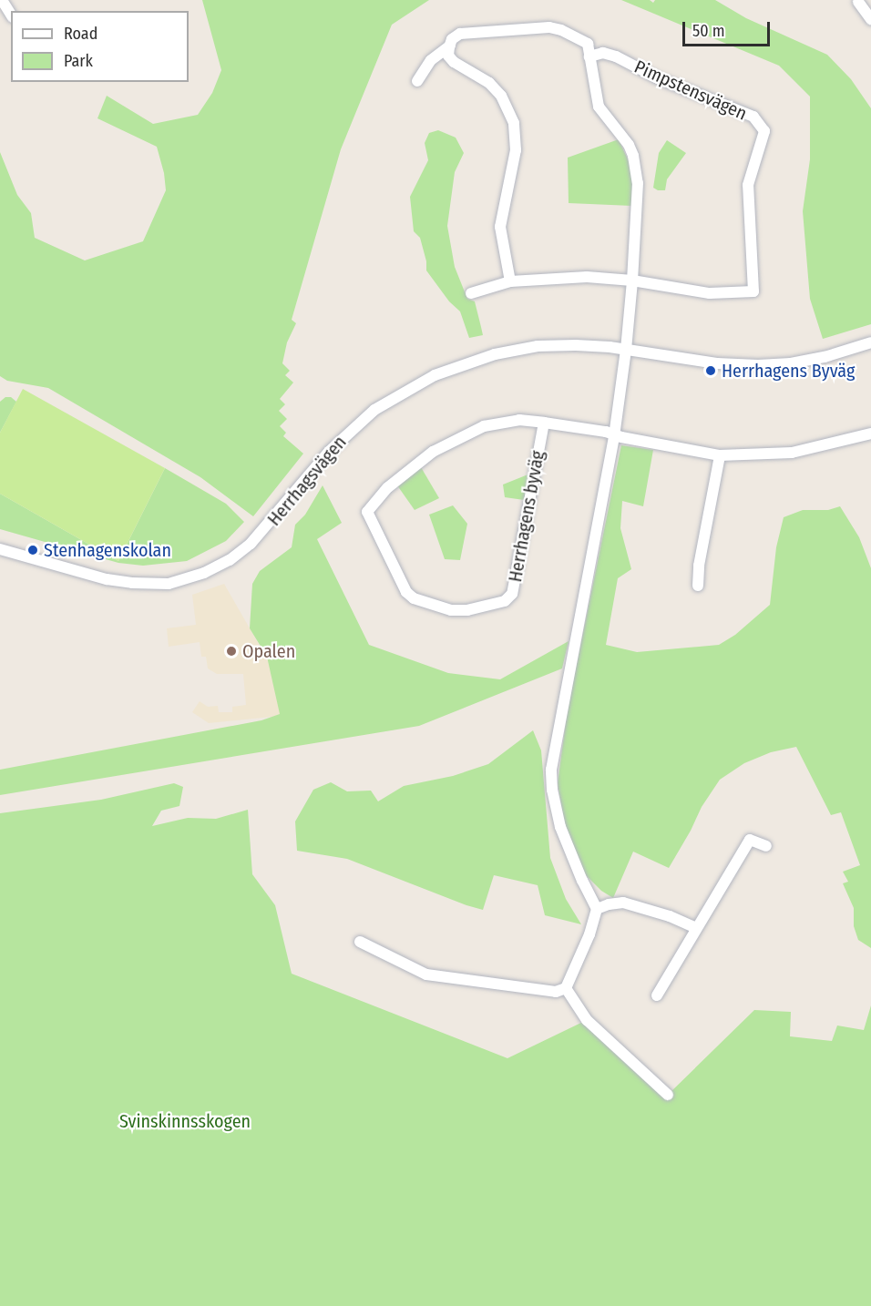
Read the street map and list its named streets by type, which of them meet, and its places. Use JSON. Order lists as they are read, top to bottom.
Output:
{
  "streets": {
    "street": ["Pimpstensvägen", "Herrhagsvägen", "Herrhagens byväg"]
  },
  "parks": ["Svinskinnsskogen"],
  "places": ["Herrhagens Byväg", "Stenhagenskolan", "Opalen"],
  "legend": ["Road", "Park"],
  "scale_bar": "50 m"
}
